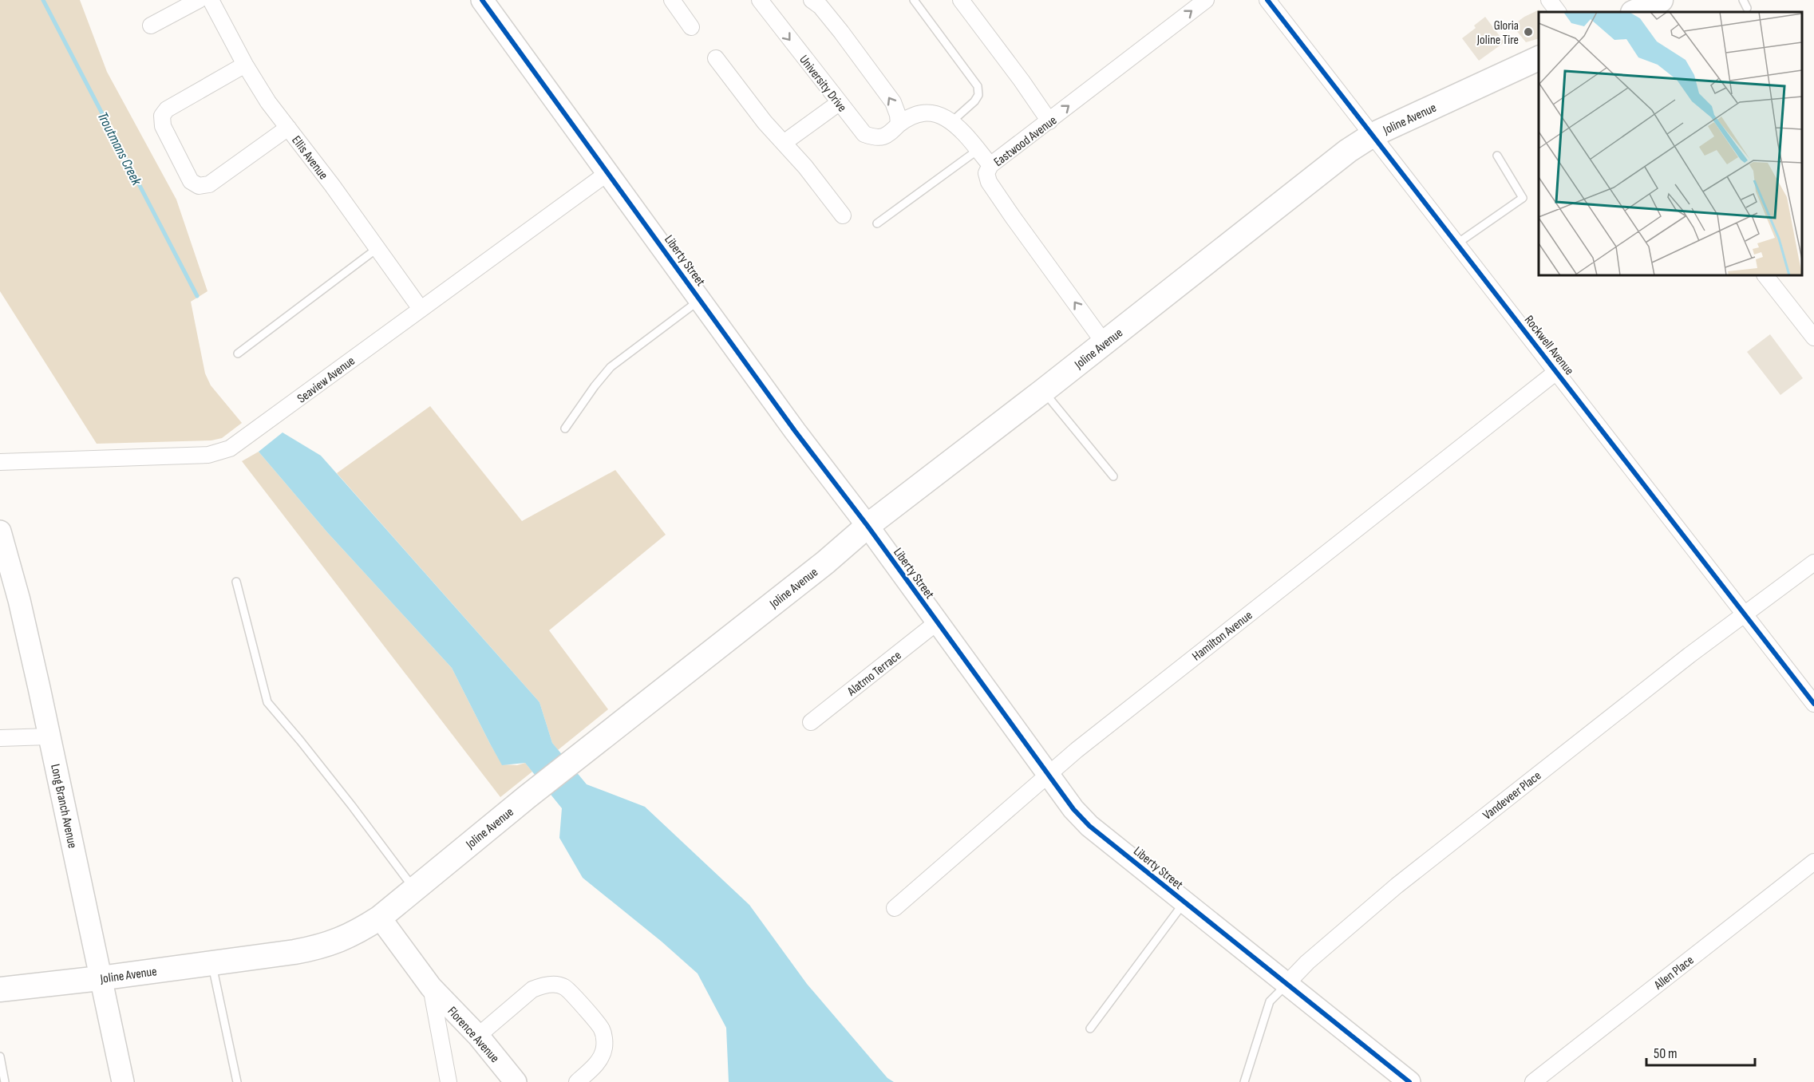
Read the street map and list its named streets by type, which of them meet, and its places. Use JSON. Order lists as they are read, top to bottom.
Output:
{
  "streets": {
    "main road": ["Joline Avenue"],
    "street": [
      "University Drive",
      "Eastwood Avenue",
      "Ellis Avenue",
      "Liberty Street",
      "Rockwell Avenue",
      "Seaview Avenue",
      "Hamilton Avenue",
      "Alatmo Terrace",
      "Vandeveer Place",
      "Long Branch Avenue",
      "Allen Place",
      "Florence Avenue"
    ]
  },
  "crossings": [
    ["Joline Avenue", "Eastwood Avenue"],
    ["Joline Avenue", "Liberty Street"],
    ["Joline Avenue", "Rockwell Avenue"],
    ["Joline Avenue", "Long Branch Avenue"],
    ["Joline Avenue", "Florence Avenue"],
    ["Ellis Avenue", "Seaview Avenue"],
    ["Liberty Street", "Seaview Avenue"],
    ["Liberty Street", "Hamilton Avenue"],
    ["Liberty Street", "Alatmo Terrace"],
    ["Liberty Street", "Vandeveer Place"],
    ["Rockwell Avenue", "Hamilton Avenue"],
    ["Rockwell Avenue", "Vandeveer Place"]
  ],
  "water": ["Troutmans Creek"],
  "places": ["Gloria Joline Tire"],
  "scale_bar": "50 m"
}
